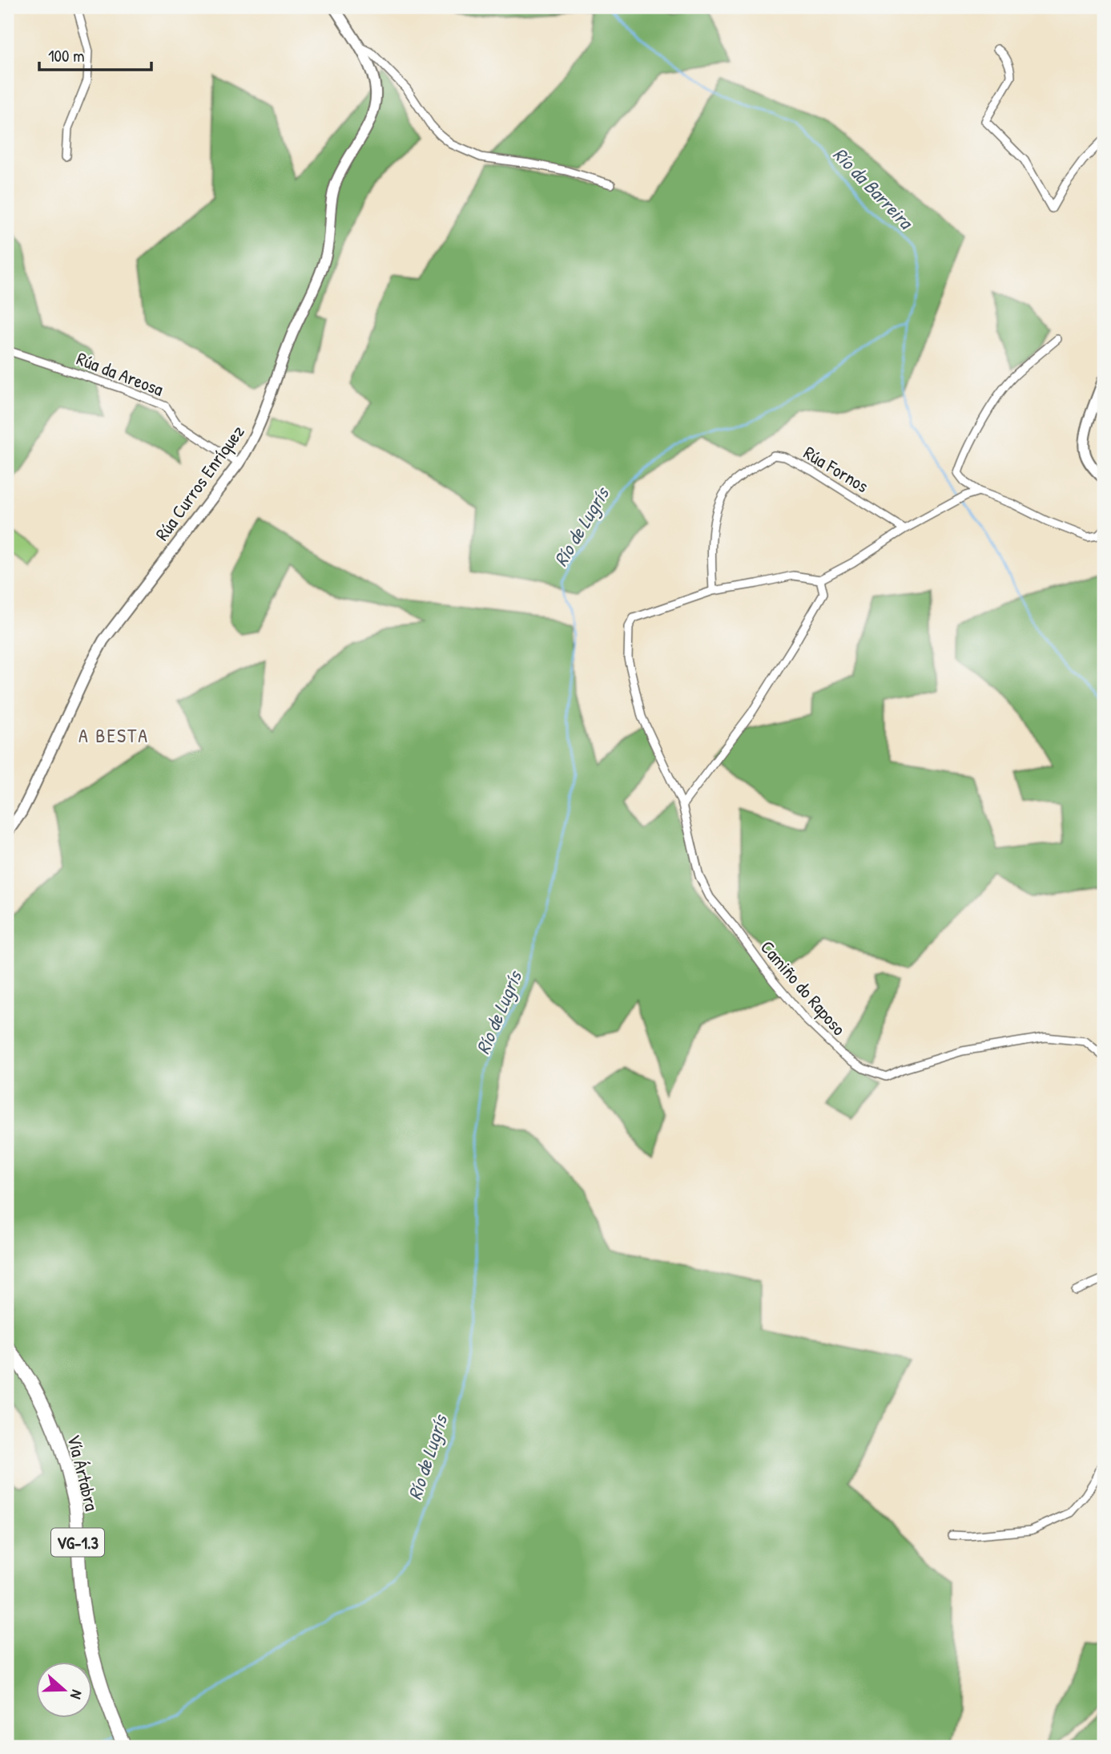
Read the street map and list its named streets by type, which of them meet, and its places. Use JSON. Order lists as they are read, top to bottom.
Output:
{
  "streets": {
    "highway": ["Vía Ártabra", "VG-1.3"],
    "street": [
      "Rúa da Areosa",
      "Rúa Fornos",
      "Rúa Curros Enríquez",
      "Camiño do Raposo"
    ]
  },
  "crossings": [
    ["Rúa da Areosa", "Rúa Curros Enríquez"]
  ],
  "districts": ["A BESTA"],
  "water": ["Río da Barreira", "Río de Lugrís"],
  "scale_bar": "100 m",
  "north": "right"
}
